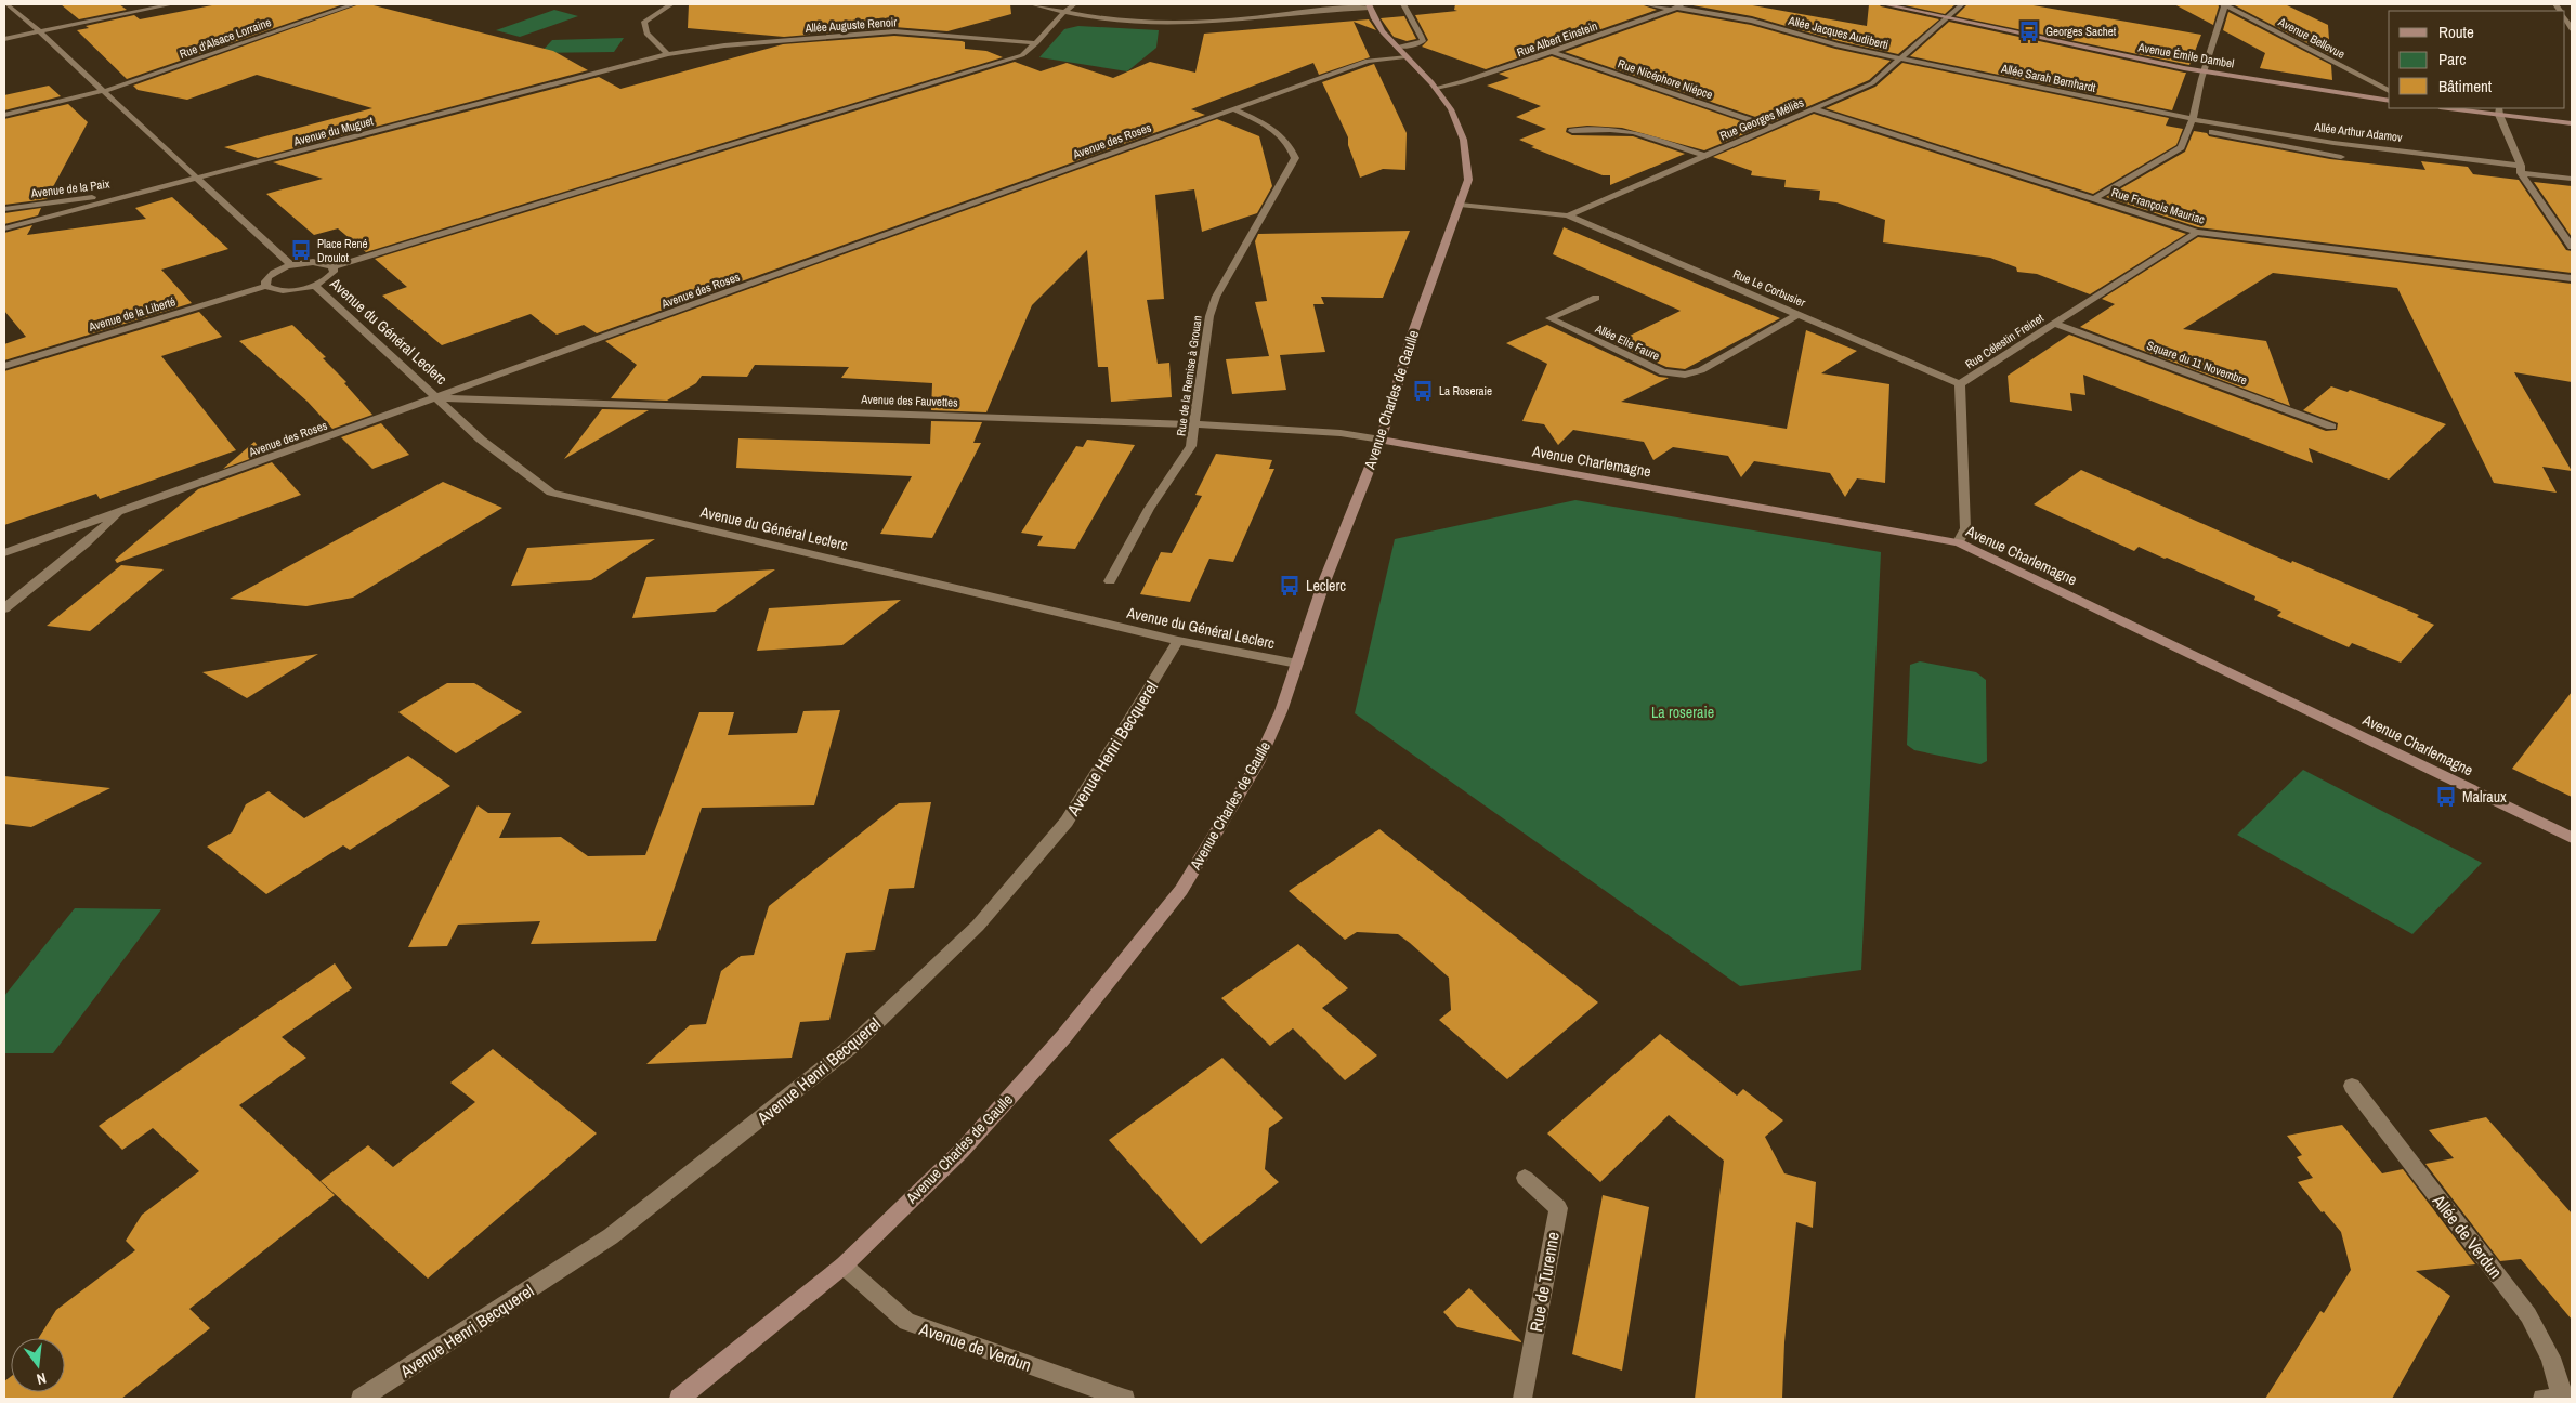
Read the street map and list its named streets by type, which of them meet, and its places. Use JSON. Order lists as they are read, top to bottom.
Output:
{
  "streets": {
    "street": [
      "Allée Auguste Renoir",
      "Allée Jacques Audiberti",
      "Rue d'Alsace Lorraine",
      "Avenue Bellevue",
      "Rue Albert Einstein",
      "Avenue Émile Dambel",
      "Allée Sarah Bernhardt",
      "Rue Nicéphore Niépce",
      "Rue Georges Méliès",
      "Avenue du Muguet",
      "Allée Arthur Adamov",
      "Avenue des Roses",
      "Avenue de la Paix",
      "Rue François Mauriac",
      "Rue Le Corbusier",
      "Avenue de la Liberté",
      "Avenue du Général Leclerc",
      "Rue Célestin Freinet",
      "Allée Elie Faure",
      "Square du 11 Novembre",
      "Rue de la Remise à Grouan",
      "Avenue Charles de Gaulle",
      "Avenue des Fauvettes",
      "Avenue Charlemagne",
      "Avenue Henri Becquerel",
      "Allée de Verdun",
      "Rue de Turenne",
      "Avenue de Verdun"
    ]
  },
  "crossings": [
    ["Allée Auguste Renoir", "Avenue du Muguet"],
    ["Allée Jacques Audiberti", "Rue Albert Einstein"],
    ["Allée Jacques Audiberti", "Allée Sarah Bernhardt"],
    ["Allée Jacques Audiberti", "Rue Georges Méliès"],
    ["Rue Albert Einstein", "Rue Nicéphore Niépce"],
    ["Rue Albert Einstein", "Avenue Charles de Gaulle"],
    ["Avenue Émile Dambel", "Rue Georges Méliès"],
    ["Allée Sarah Bernhardt", "Rue Georges Méliès"],
    ["Allée Sarah Bernhardt", "Allée Arthur Adamov"],
    ["Rue Nicéphore Niépce", "Rue Georges Méliès"],
    ["Rue Georges Méliès", "Rue François Mauriac"],
    ["Rue Georges Méliès", "Rue Le Corbusier"],
    ["Avenue du Muguet", "Avenue de la Paix"],
    ["Avenue des Roses", "Avenue du Général Leclerc"],
    ["Avenue des Roses", "Rue de la Remise à Grouan"],
    ["Avenue des Roses", "Avenue Charles de Gaulle"],
    ["Avenue des Roses", "Avenue des Fauvettes"],
    ["Rue François Mauriac", "Rue Célestin Freinet"],
    ["Rue Le Corbusier", "Rue Célestin Freinet"],
    ["Rue Le Corbusier", "Allée Elie Faure"],
    ["Avenue du Général Leclerc", "Avenue Charles de Gaulle"],
    ["Avenue du Général Leclerc", "Avenue des Fauvettes"],
    ["Avenue du Général Leclerc", "Avenue Henri Becquerel"],
    ["Rue Célestin Freinet", "Square du 11 Novembre"],
    ["Rue Célestin Freinet", "Avenue Charlemagne"],
    ["Rue de la Remise à Grouan", "Avenue des Fauvettes"],
    ["Avenue Charles de Gaulle", "Avenue des Fauvettes"],
    ["Avenue Charles de Gaulle", "Avenue Charlemagne"],
    ["Avenue Charles de Gaulle", "Avenue de Verdun"],
    ["Avenue des Fauvettes", "Avenue Charlemagne"]
  ],
  "parks": ["La roseraie"],
  "places": {
    "bus stop": [
      "Georges Sachet",
      "Place René Droulot",
      "La Roseraie",
      "Leclerc",
      "Malraux"
    ]
  },
  "legend": ["Route", "Parc", "Bâtiment"],
  "north": "bottom"
}
